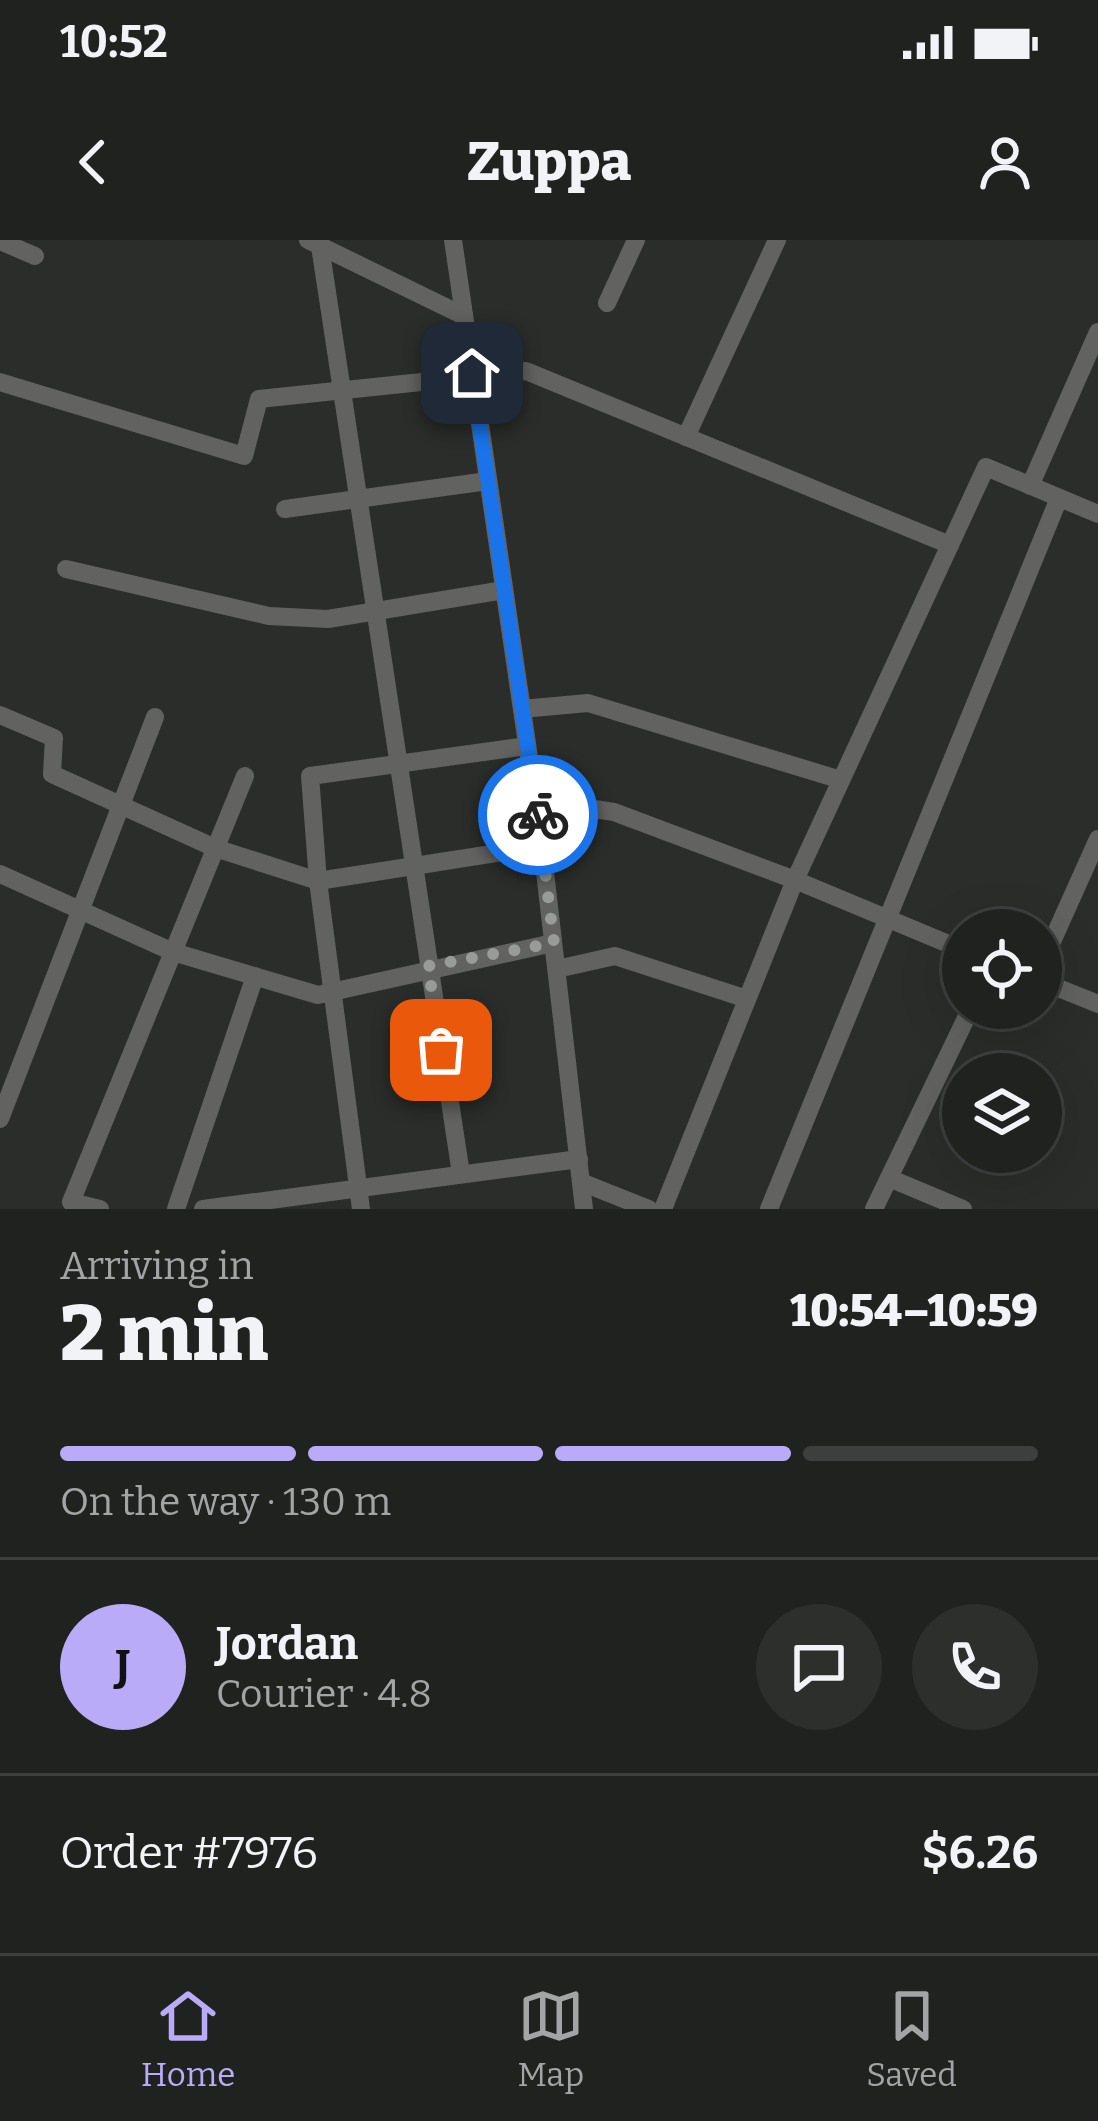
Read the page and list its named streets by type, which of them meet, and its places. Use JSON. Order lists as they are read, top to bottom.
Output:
{
  "page": {
    "status": "10:52",
    "header": "Zuppa",
    "heading": ["2 min", "Arriving in", "10:54–10:59"],
    "panel": [
      "Jordan",
      "Courier · 4.8",
      "Order #7976",
      "$6.26"
    ],
    "bar": "On the way · 130 m",
    "round": "J",
    "tabs": ["Home", "Map", "Saved"]
  }
}
